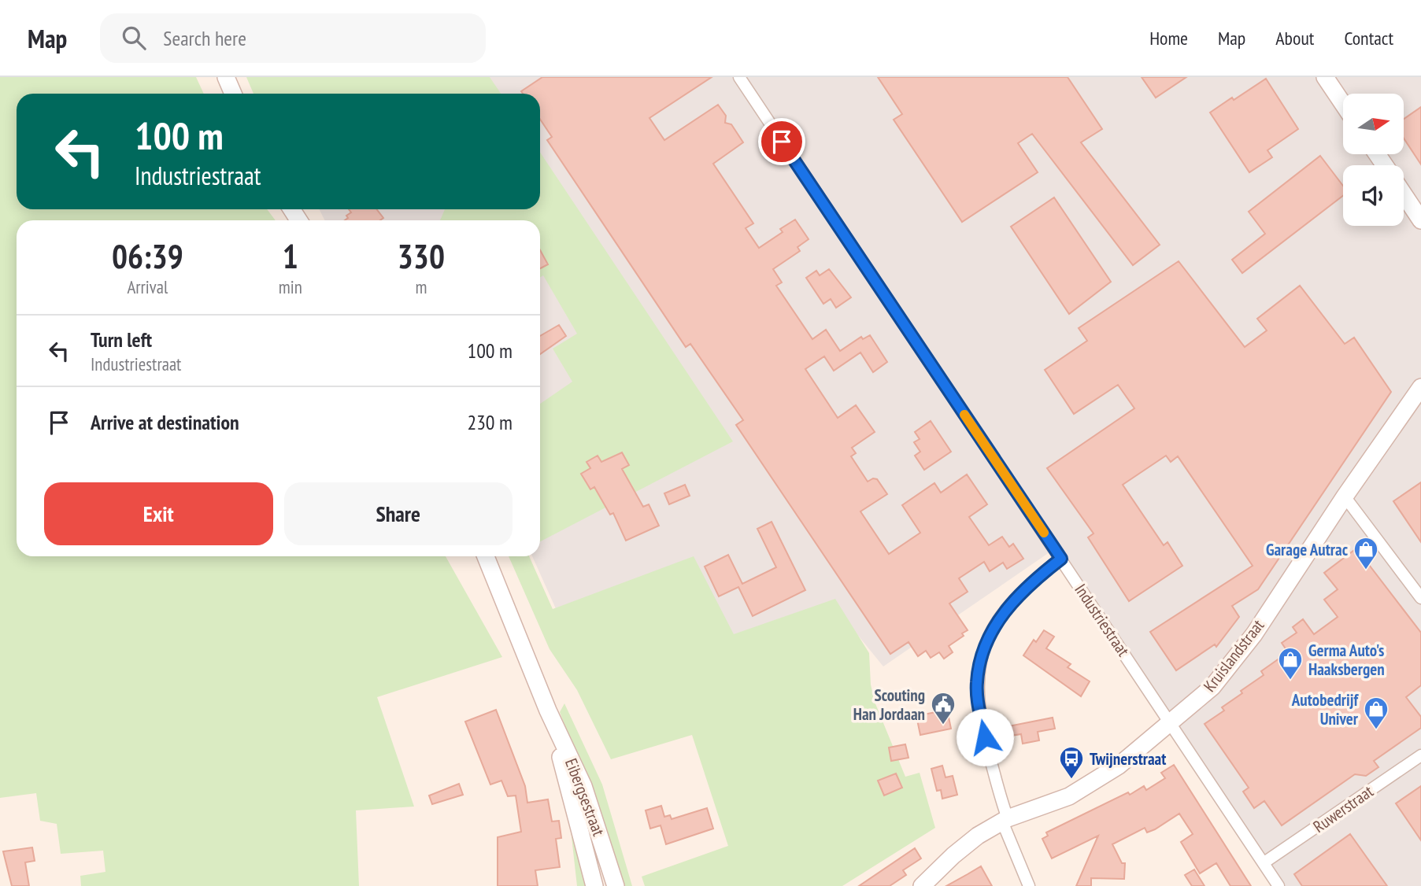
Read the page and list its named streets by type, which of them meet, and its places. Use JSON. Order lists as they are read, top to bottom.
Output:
{
  "streets": {
    "street": [
      "Industriestraat",
      "Kruislandstraat",
      "Eibergsestraat",
      "Ruwerstraat"
    ]
  },
  "crossings": [
    ["Industriestraat", "Kruislandstraat"]
  ],
  "places": {
    "shop": ["Garage Autrac", "Germa Auto's Haaksbergen", "Autobedrijf Univer"],
    "public building": ["Scouting Han Jordaan"],
    "bus stop": ["Twijnerstraat"]
  },
  "north": "right",
  "page": {
    "header": "Map",
    "search": "Search here",
    "nav": [
      "Home",
      "Map",
      "About",
      "Contact"
    ],
    "turn": ["100 m", "Industriestraat"],
    "eta": [
      "06:39",
      "Arrival",
      "1",
      "min",
      "330",
      "m"
    ],
    "list": [
      {
        "name": "Turn left",
        "note": "Industriestraat",
        "value": "100 m"
      },
      {
        "name": "Arrive at destination",
        "value": "230 m"
      }
    ],
    "buttons": ["Exit", "Share"]
  }
}
